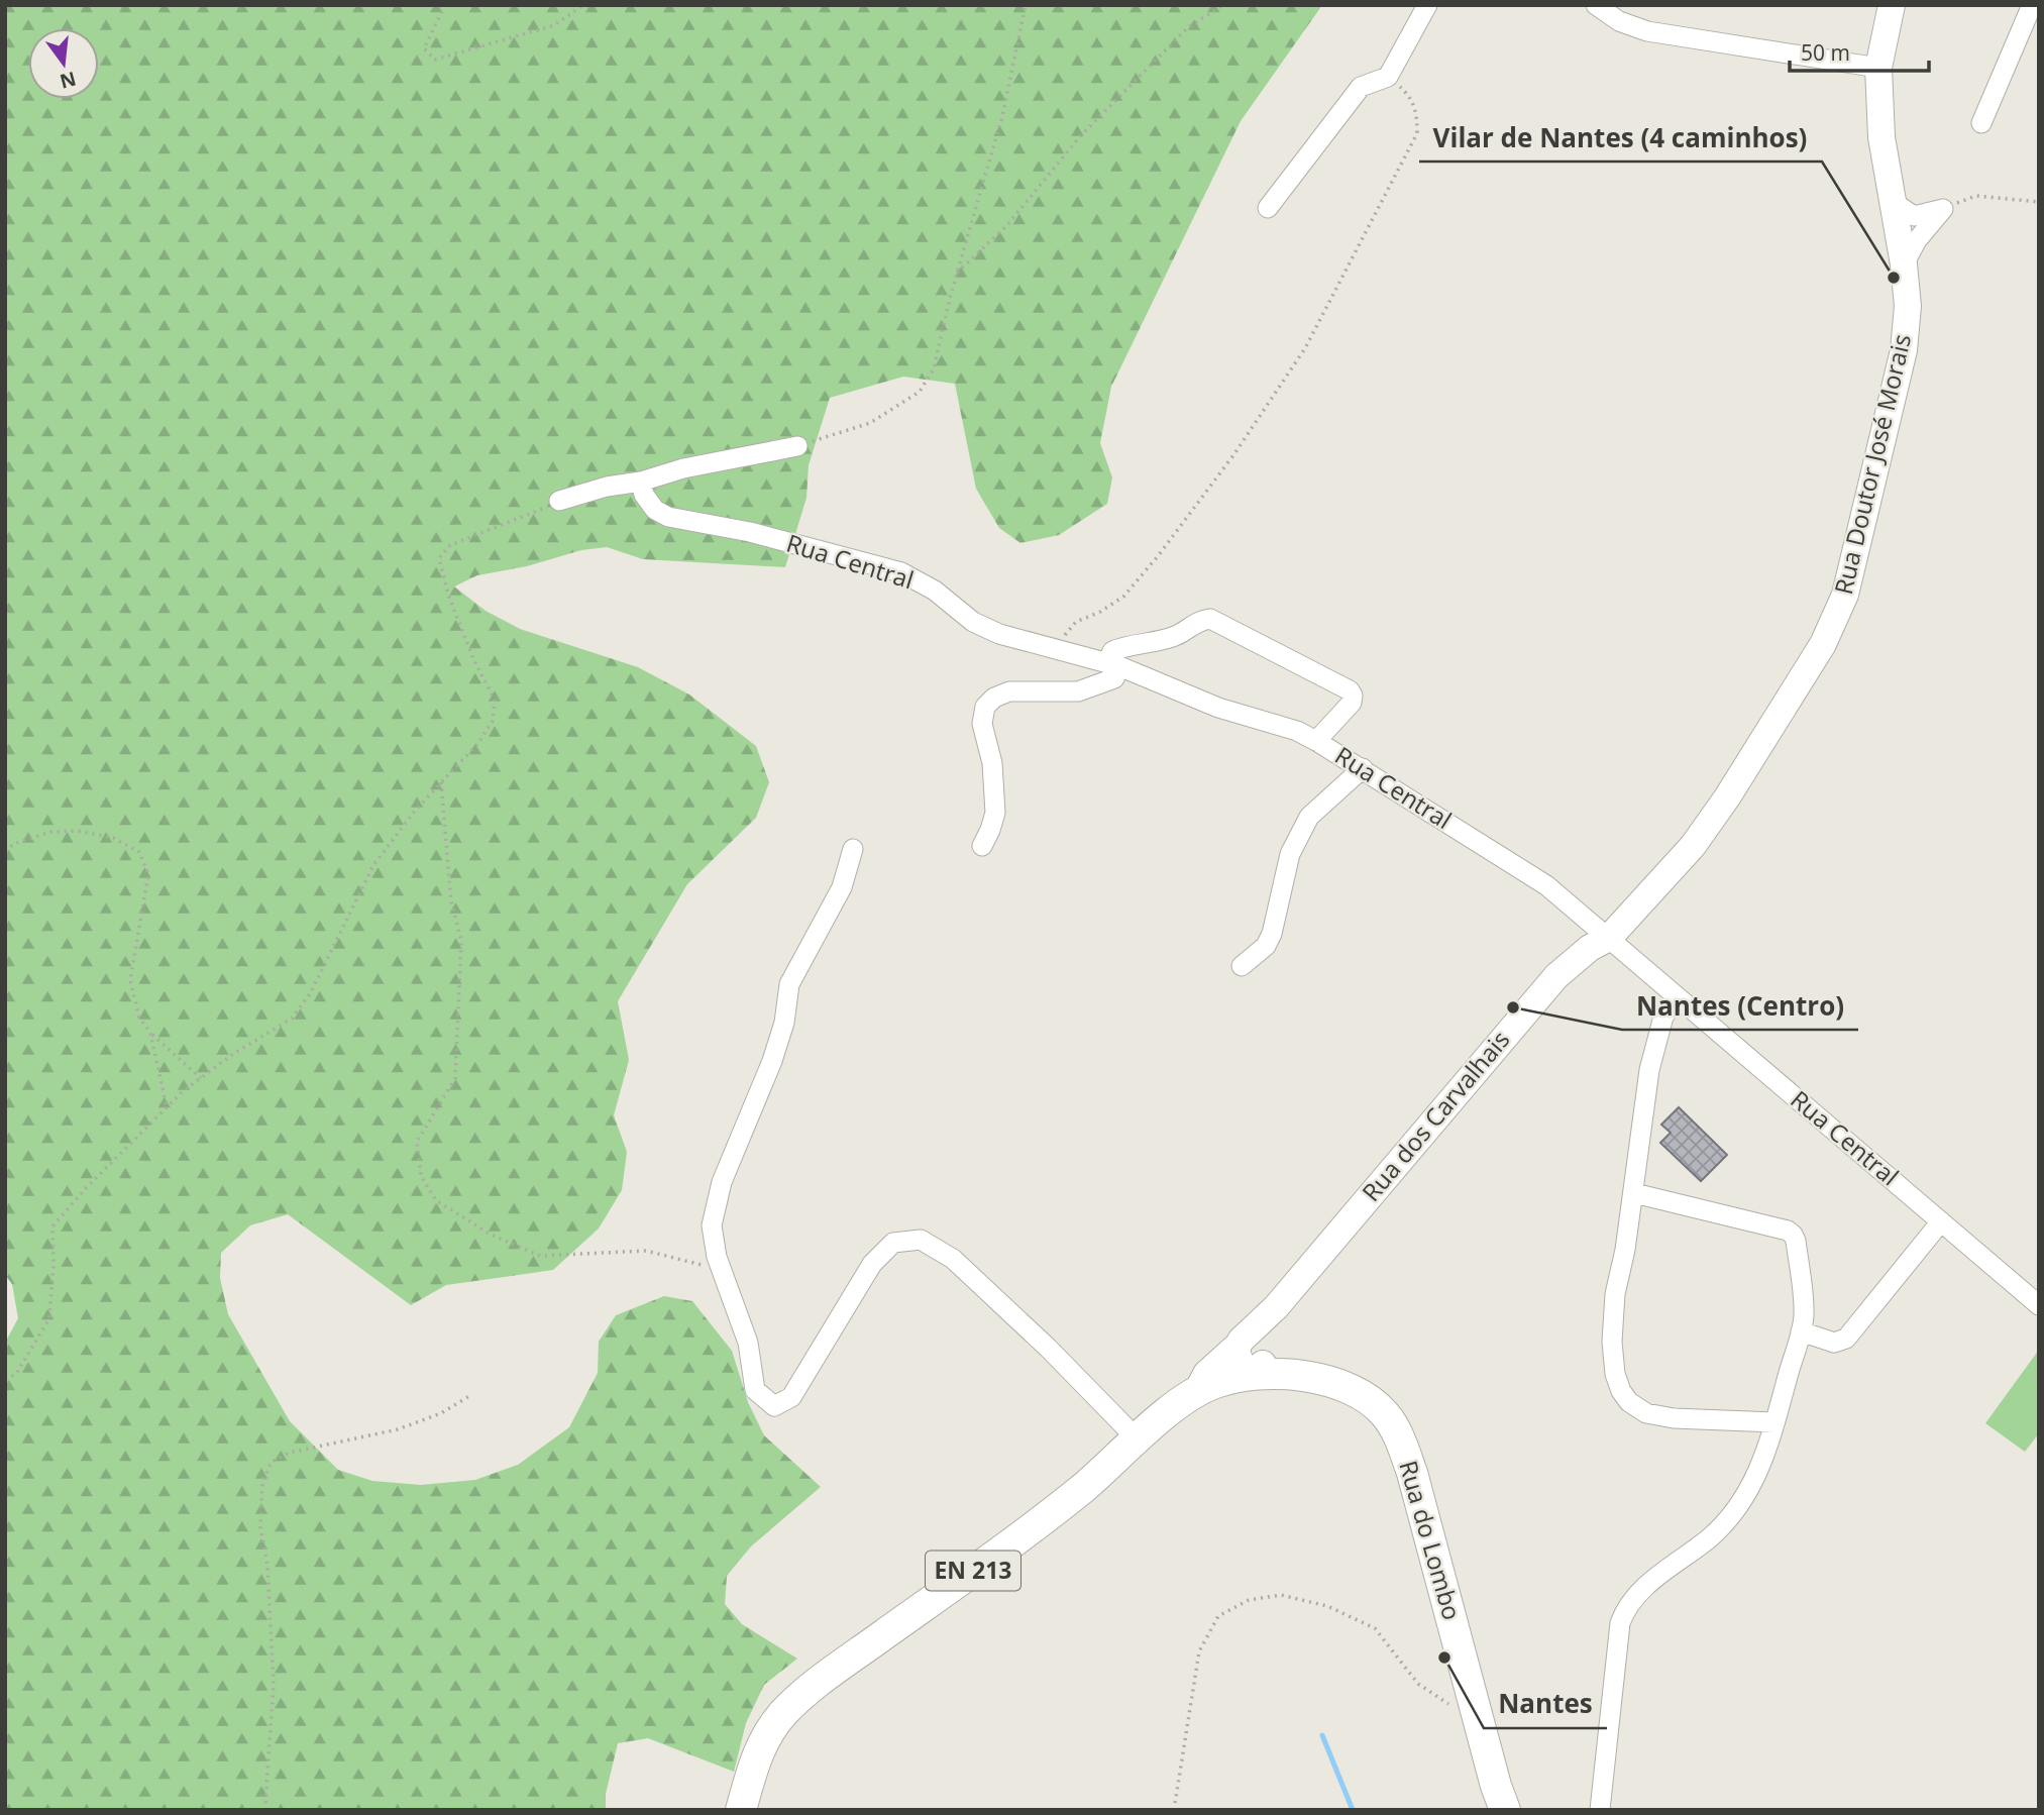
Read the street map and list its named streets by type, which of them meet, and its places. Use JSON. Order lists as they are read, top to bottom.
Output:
{
  "streets": {
    "main road": [
      "Rua Doutor José Morais",
      "Rua dos Carvalhais",
      "Rua do Lombo",
      "EN 213"
    ],
    "street": ["Rua Central"]
  },
  "crossings": [
    ["Rua Doutor José Morais", "Rua Central"],
    ["Rua Doutor José Morais", "Rua dos Carvalhais"],
    ["Rua Central", "Rua dos Carvalhais"],
    ["Rua dos Carvalhais", "Rua do Lombo"],
    ["Rua dos Carvalhais", "EN 213"],
    ["Rua do Lombo", "EN 213"]
  ],
  "places": ["Vilar de Nantes (4 caminhos)", "Nantes (Centro)", "Nantes"],
  "scale_bar": "50 m",
  "north": "bottom"
}
